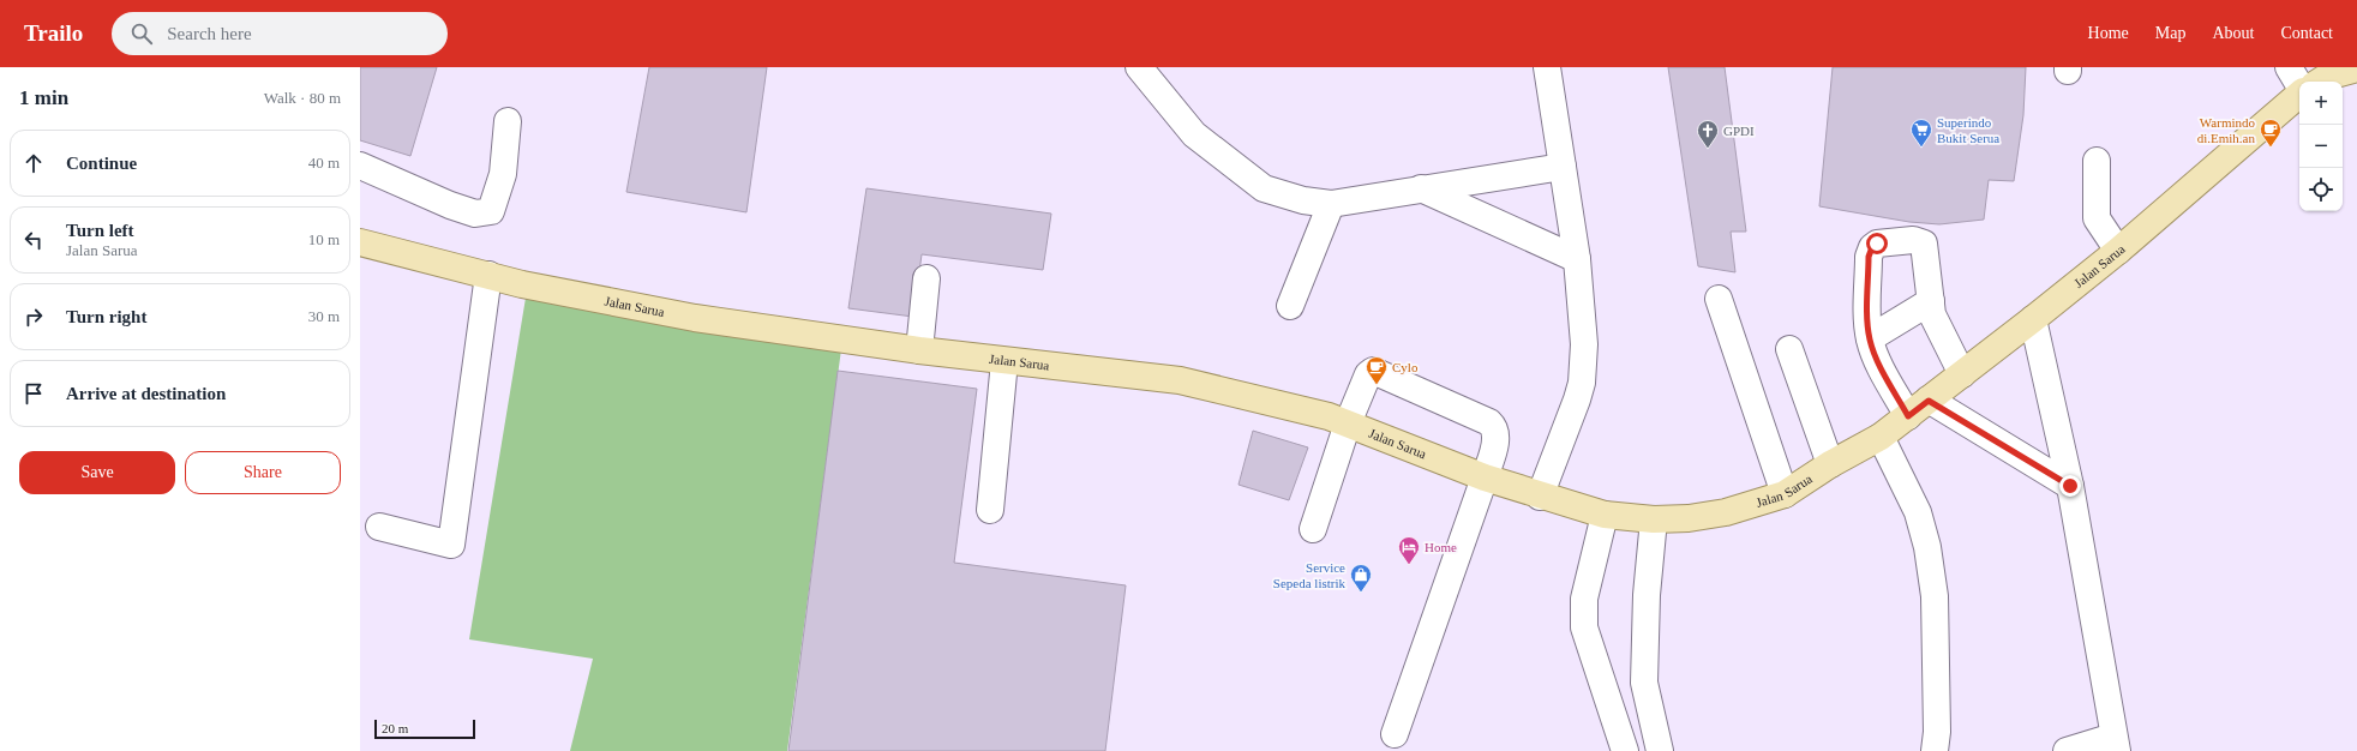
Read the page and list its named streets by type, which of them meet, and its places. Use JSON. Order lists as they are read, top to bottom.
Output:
{
  "streets": {
    "main road": ["Jalan Sarua"]
  },
  "places": {
    "supermarket": ["Superindo Bukit Serua"],
    "cafe": ["Warmindo di.Emih.an", "Cylo"],
    "church": ["GPDI"],
    "hotel": ["Home"],
    "shop": ["Service Sepeda listrik"]
  },
  "scale_bar": "20 m",
  "page": {
    "header": "Trailo",
    "search": "Search here",
    "nav": [
      "Home",
      "Map",
      "About",
      "Contact"
    ],
    "heading": ["1 min", "Walk · 80 m"],
    "map_buttons": ["+", "−"],
    "list": [
      ["Continue", "40 m"],
      ["Turn left", "Jalan Sarua", "10 m"],
      ["Turn right", "30 m"],
      "Arrive at destination"
    ],
    "buttons": ["Save", "Share"],
    "scale": "20 m"
  }
}
